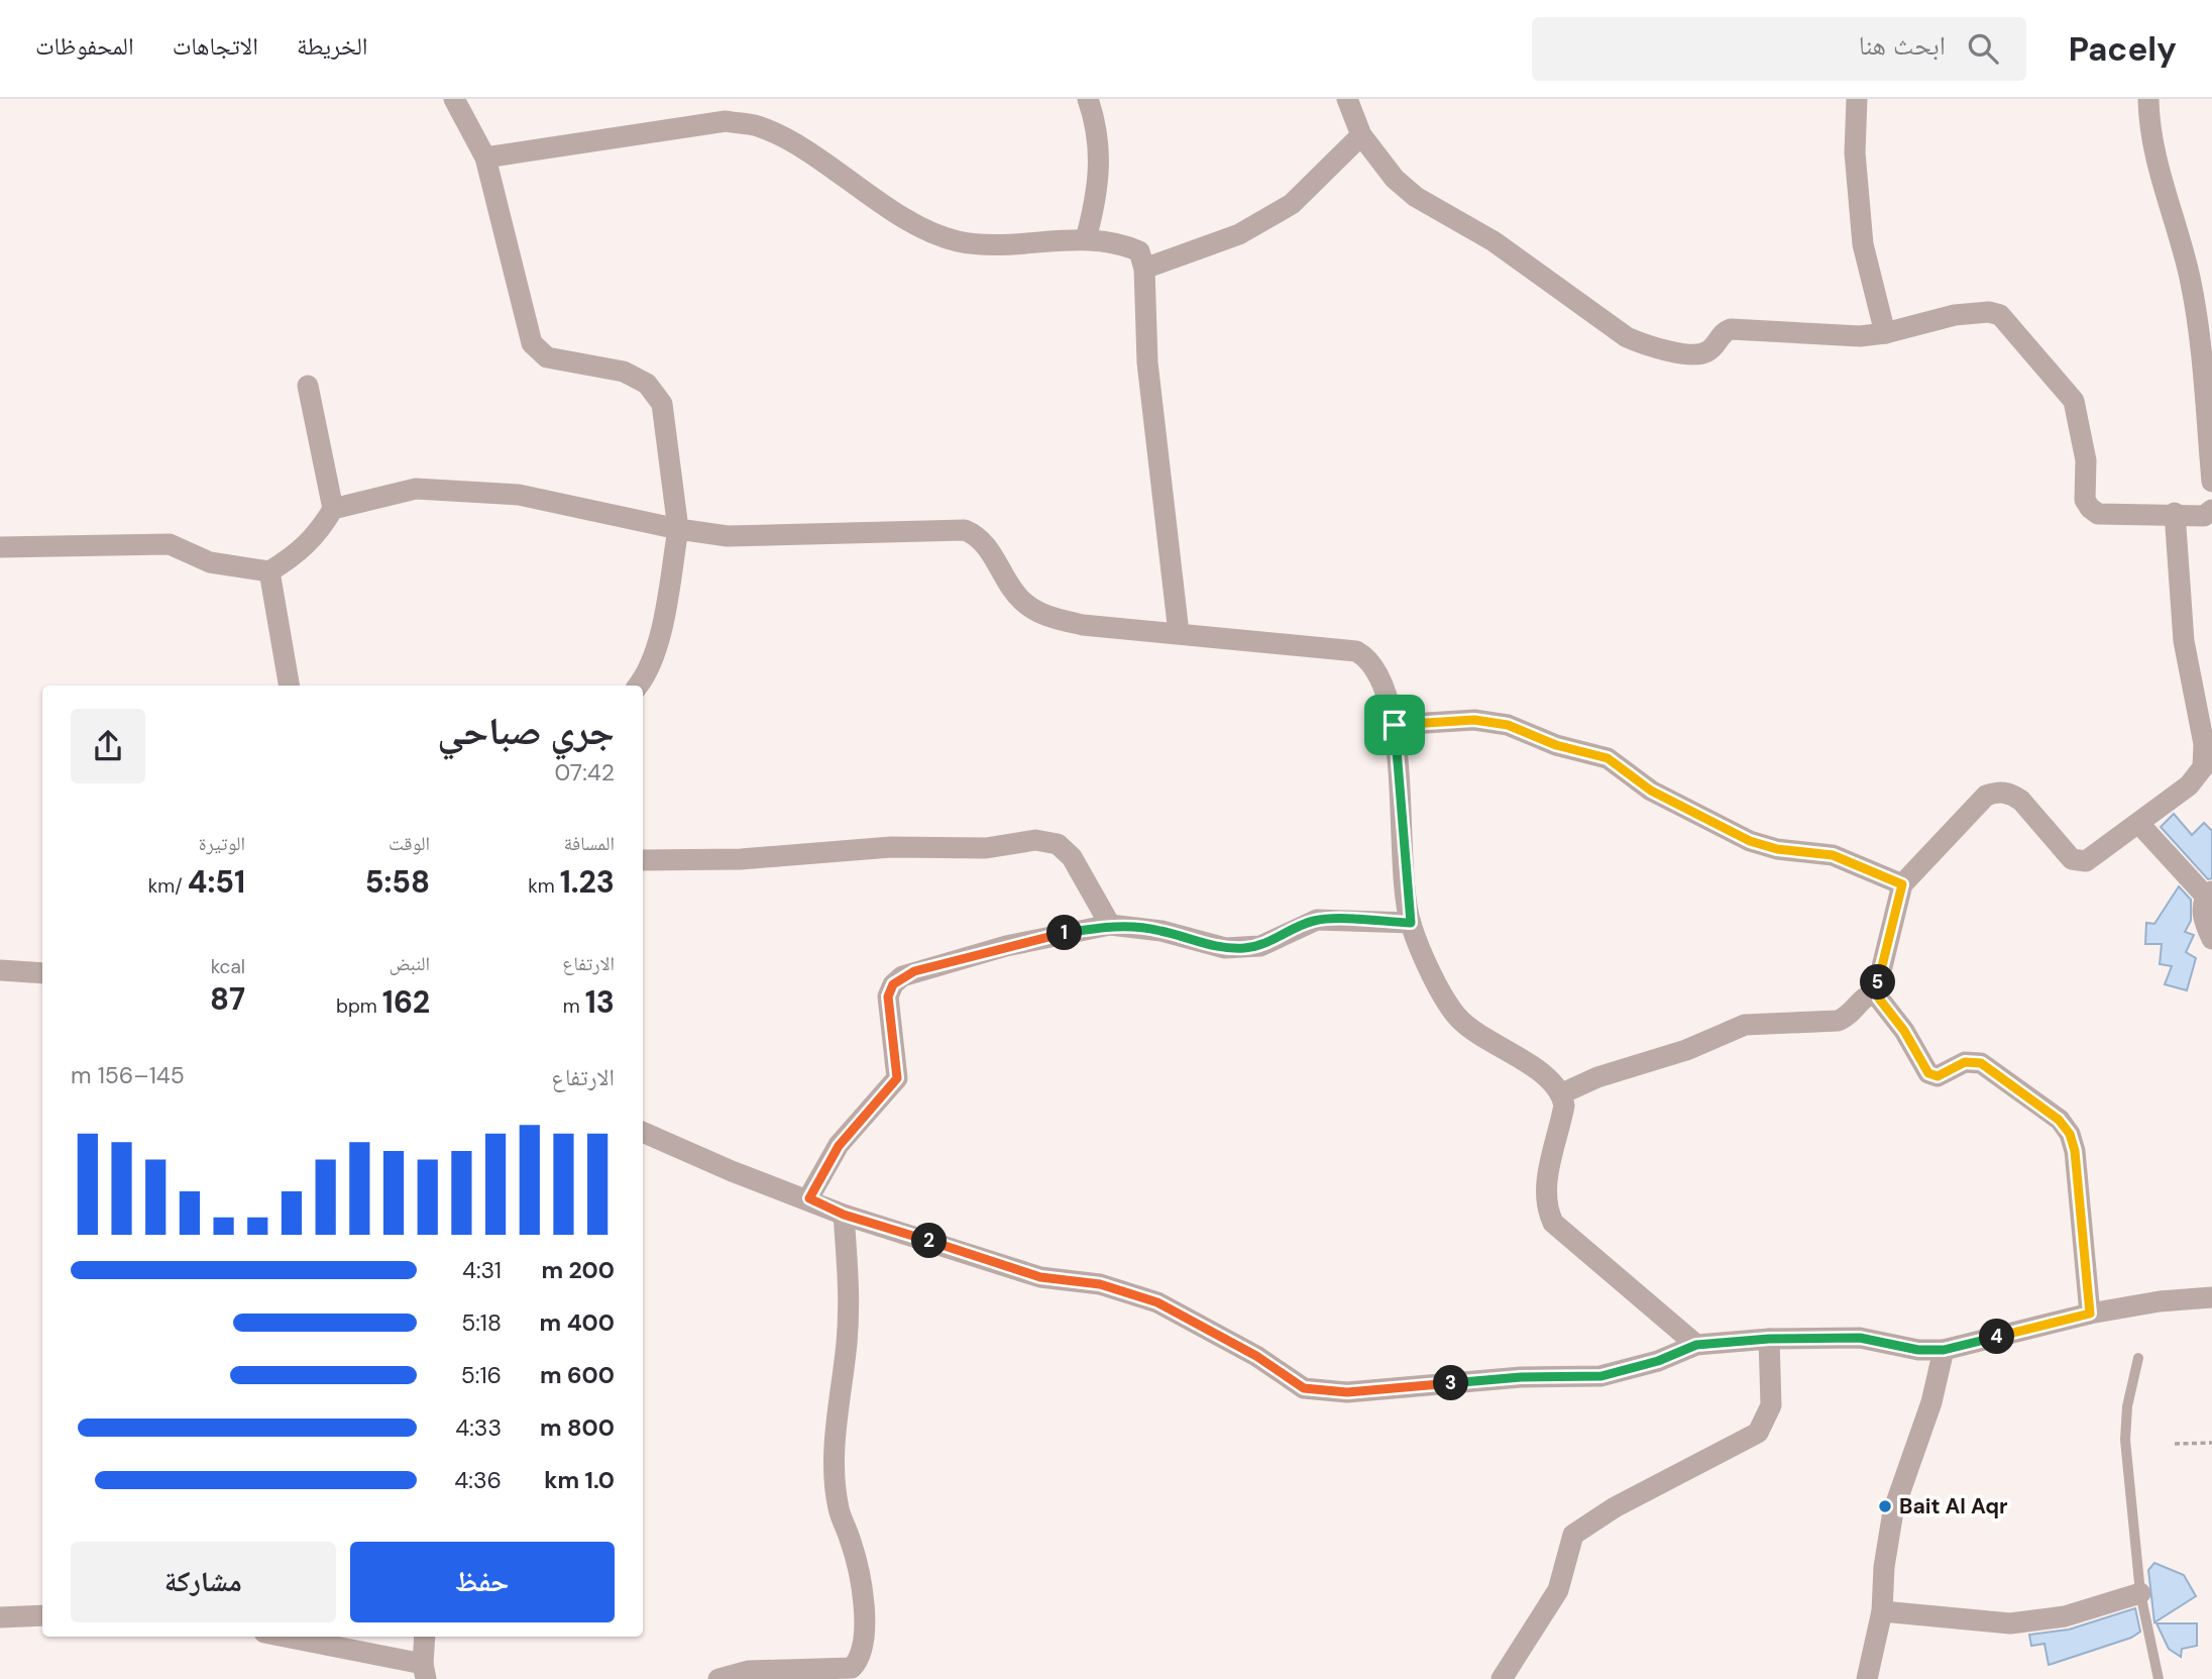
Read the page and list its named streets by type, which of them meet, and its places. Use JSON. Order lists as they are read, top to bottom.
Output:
{
  "places": ["Bait Al Aqr"],
  "page": {
    "header": "Pacely",
    "search": "ابحث هنا",
    "nav": ["الخريطة", "الاتجاهات", "المحفوظات"],
    "heading": ["جري صباحي", "07:42"],
    "stats": [
      ["المسافة", "1.23 km"],
      ["الوقت", "5:58"],
      ["الوتيرة", "4:51 /km"],
      ["الارتفاع", "13 m"],
      ["النبض", "162 bpm"],
      ["kcal", "87"]
    ],
    "pins": [
      "1",
      "5",
      "2",
      "4",
      "3"
    ],
    "chart": ["الارتفاع", "145–156 m"],
    "list": [
      {
        "name": "200 m",
        "note": "4:31"
      },
      {
        "name": "400 m",
        "note": "5:18"
      },
      {
        "name": "600 m",
        "note": "5:16"
      },
      {
        "name": "800 m",
        "note": "4:33"
      },
      {
        "name": "1.0 km",
        "note": "4:36"
      }
    ],
    "buttons": ["حفظ", "مشاركة"]
  }
}
